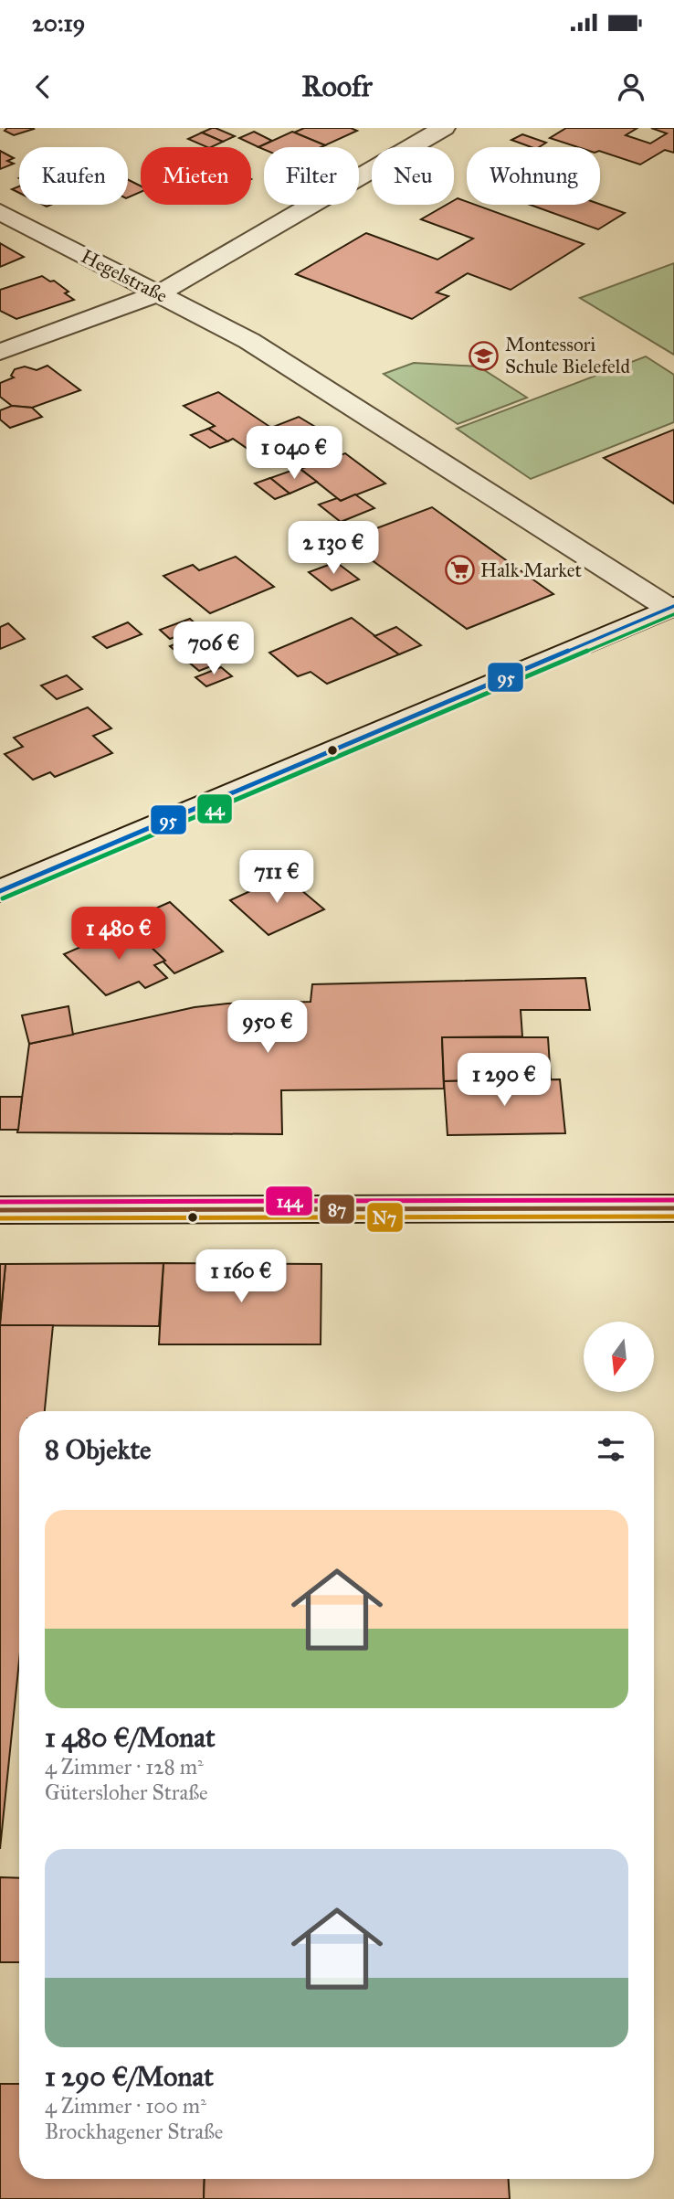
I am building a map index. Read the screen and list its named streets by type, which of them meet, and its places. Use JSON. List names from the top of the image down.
{
  "streets": {
    "street": ["Hegelstraße"]
  },
  "places": {
    "school or university": ["Montessori Schule Bielefeld"],
    "supermarket": ["Halk Market"]
  },
  "lines": [
    "transit line 95",
    "transit line 44",
    "transit line 144",
    "transit line 87",
    "transit line N7"
  ],
  "north": "bottom",
  "page": {
    "status": "20:19",
    "header": "Roofr",
    "chip": [
      "Kaufen",
      "Mieten",
      "Filter",
      "Neu",
      "Wohnung"
    ],
    "price": [
      "1 040 €",
      "2 130 €",
      "706 €",
      "711 €",
      "1 480 €",
      "950 €",
      "1 290 €",
      "1 160 €"
    ],
    "heading": "8 Objekte",
    "list": [
      {
        "name": "1 480 €/Monat",
        "note": "4 Zimmer · 128 m² · Gütersloher Straße"
      },
      {
        "name": "1 290 €/Monat",
        "note": "4 Zimmer · 100 m² · Brockhagener Straße"
      }
    ]
  }
}
